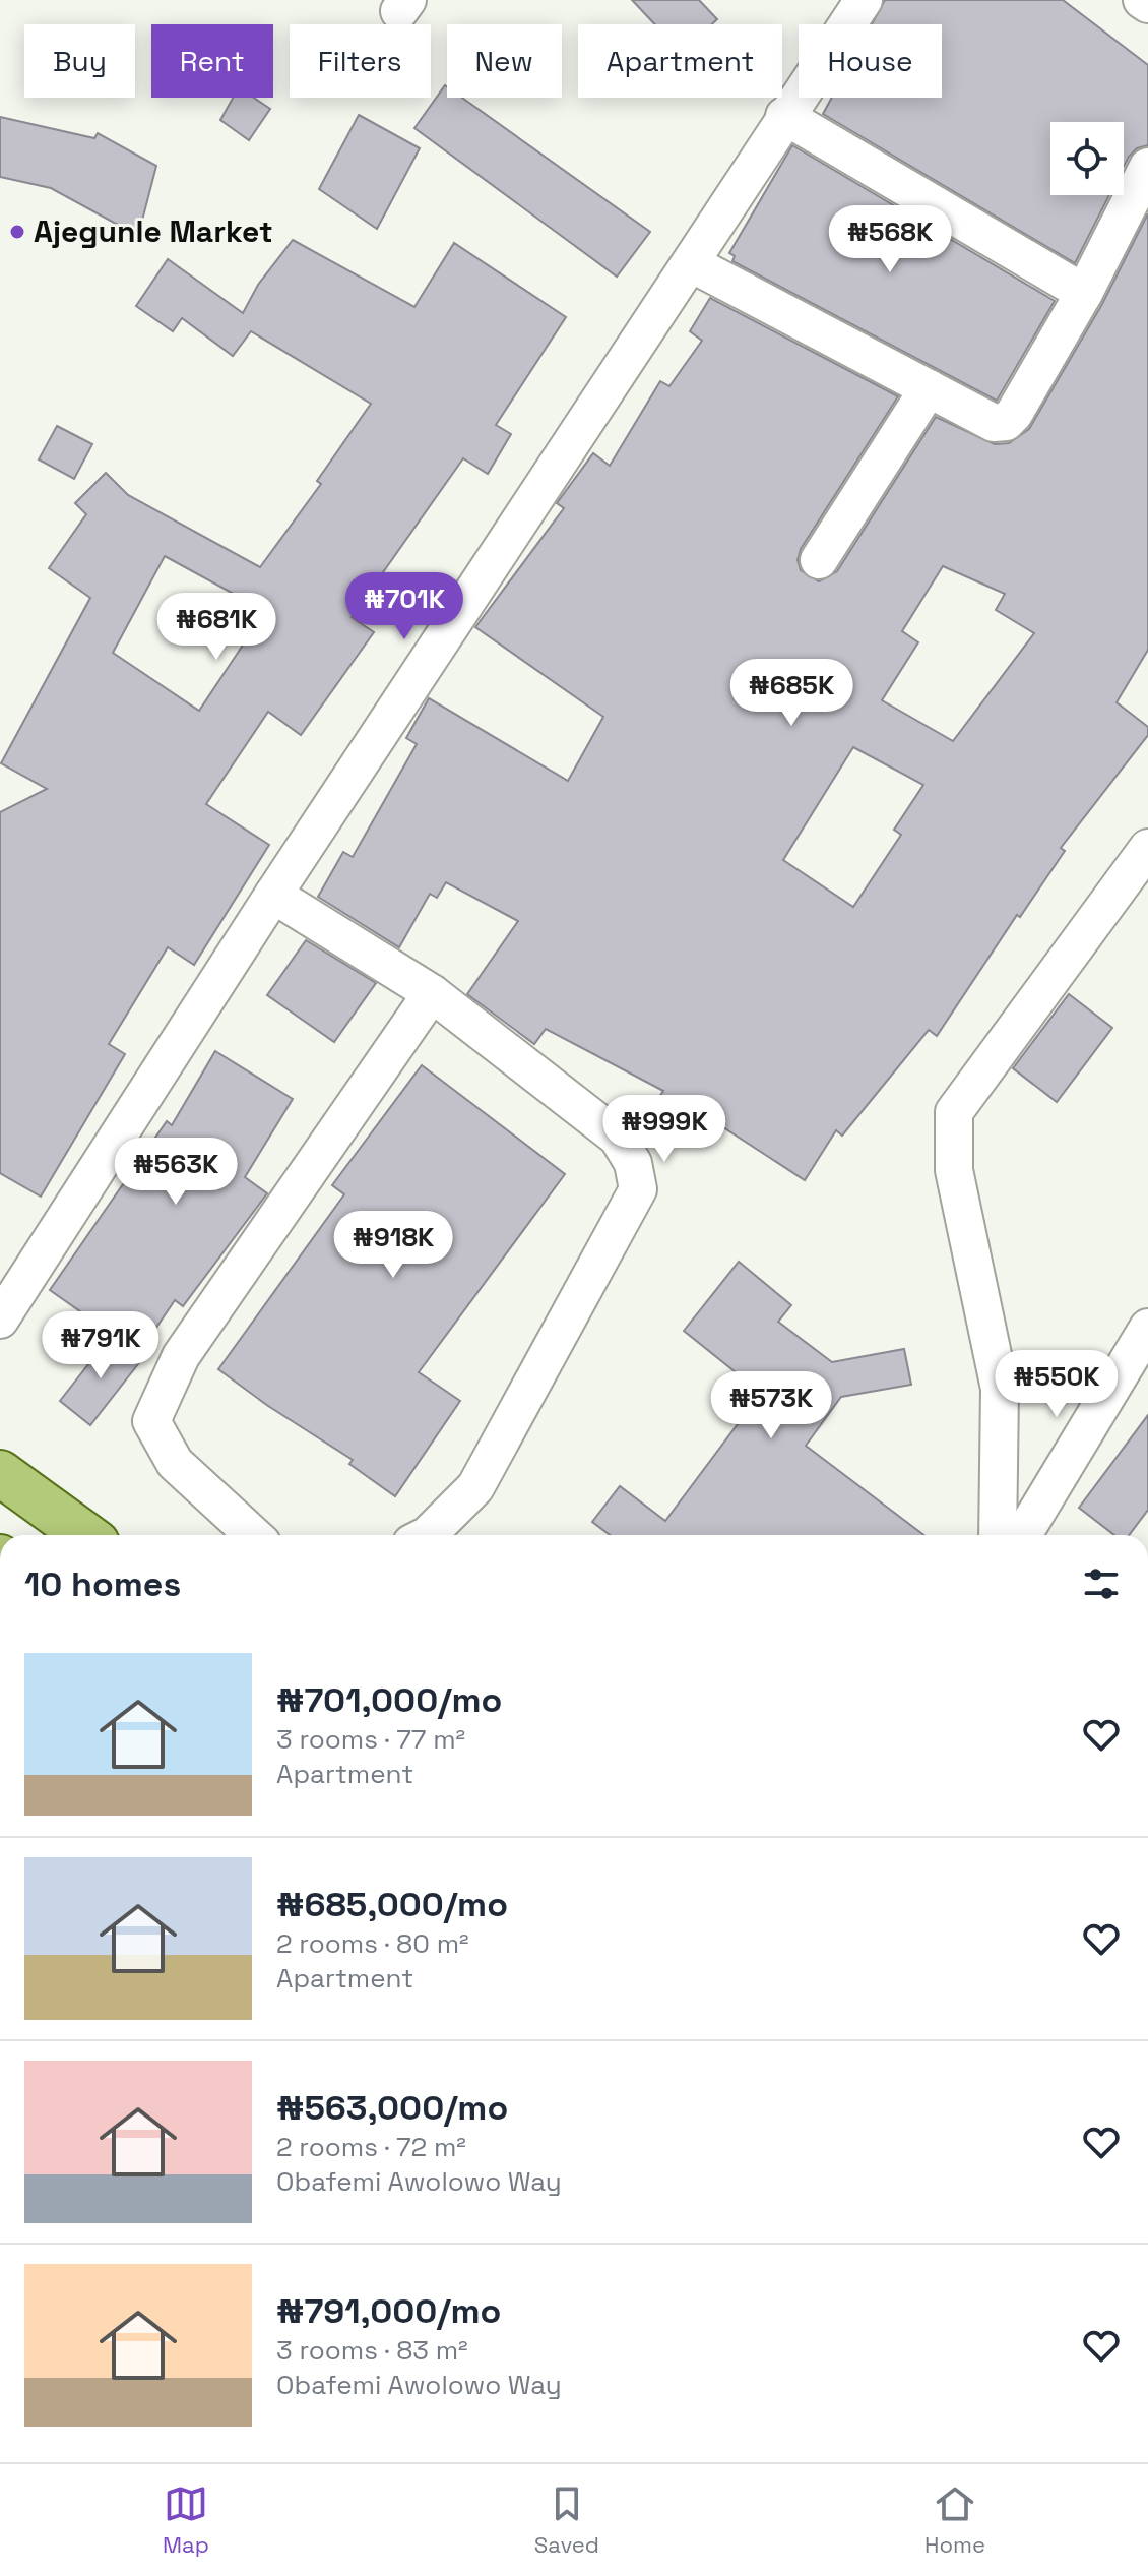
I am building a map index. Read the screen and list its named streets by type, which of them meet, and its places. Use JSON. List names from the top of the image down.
{
  "places": ["Ajegunle Market"],
  "page": {
    "chip": [
      "Buy",
      "Rent",
      "Filters",
      "New",
      "Apartment",
      "House"
    ],
    "price": [
      "₦568K",
      "₦701K",
      "₦681K",
      "₦685K",
      "₦999K",
      "₦563K",
      "₦918K",
      "₦791K",
      "₦550K",
      "₦573K"
    ],
    "heading": "10 homes",
    "list": [
      {
        "name": "₦701,000/mo",
        "note": "3 rooms · 77 m² · Apartment"
      },
      {
        "name": "₦685,000/mo",
        "note": "2 rooms · 80 m² · Apartment"
      },
      {
        "name": "₦563,000/mo",
        "note": "2 rooms · 72 m² · Obafemi Awolowo Way"
      },
      {
        "name": "₦791,000/mo",
        "note": "3 rooms · 83 m² · Obafemi Awolowo Way"
      }
    ],
    "tabs": ["Map", "Saved", "Home"]
  }
}
